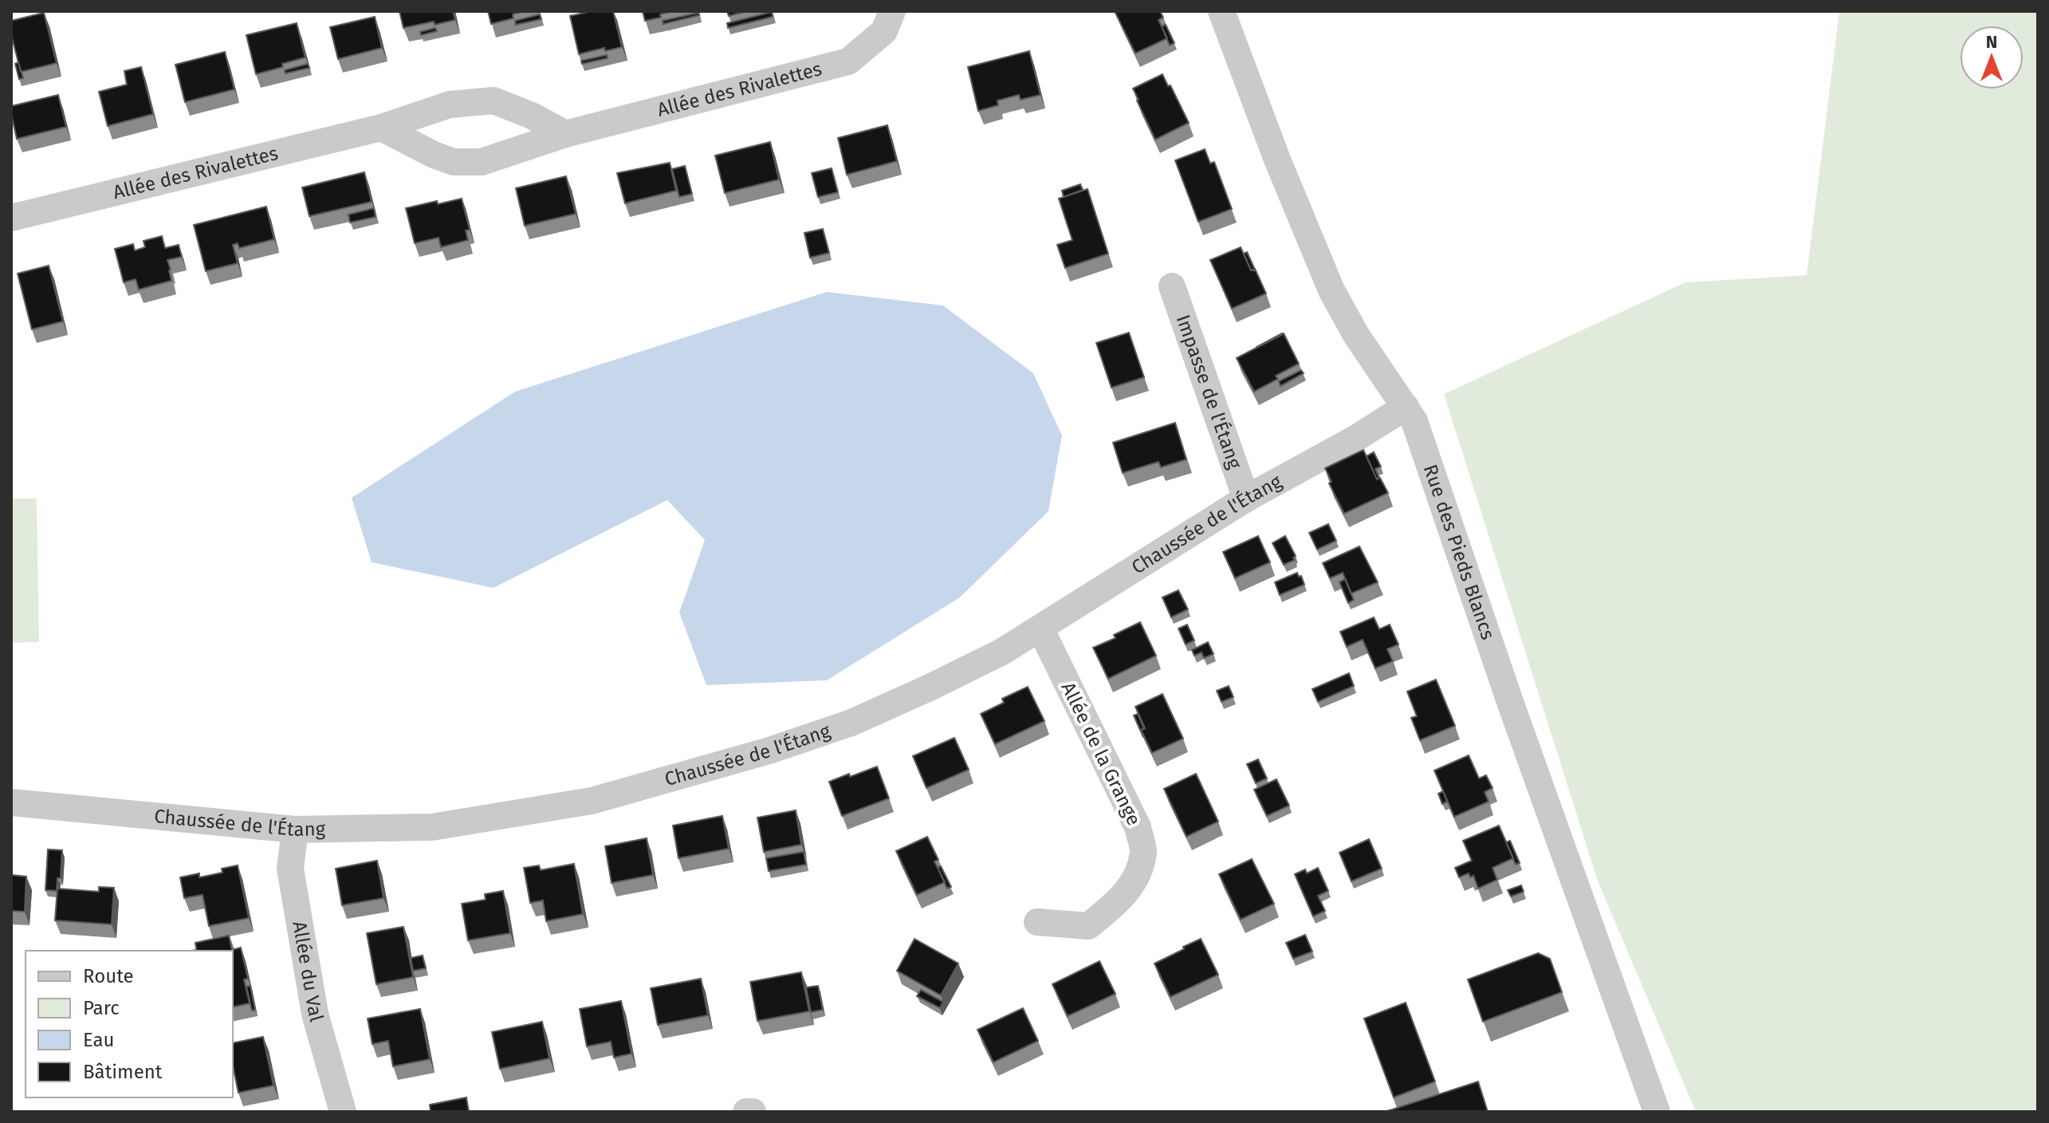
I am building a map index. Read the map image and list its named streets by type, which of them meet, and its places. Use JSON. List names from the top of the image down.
{
  "streets": {
    "street": [
      "Allée des Rivalettes",
      "Impasse de l'Étang",
      "Chaussée de l'Étang",
      "Rue des Pieds Blancs",
      "Allée de la Grange",
      "Allée du Val"
    ]
  },
  "crossings": [
    ["Impasse de l'Étang", "Chaussée de l'Étang"],
    ["Chaussée de l'Étang", "Rue des Pieds Blancs"],
    ["Chaussée de l'Étang", "Allée de la Grange"],
    ["Chaussée de l'Étang", "Allée du Val"]
  ],
  "legend": [
    "Route",
    "Parc",
    "Eau",
    "Bâtiment"
  ],
  "north": "top"
}
